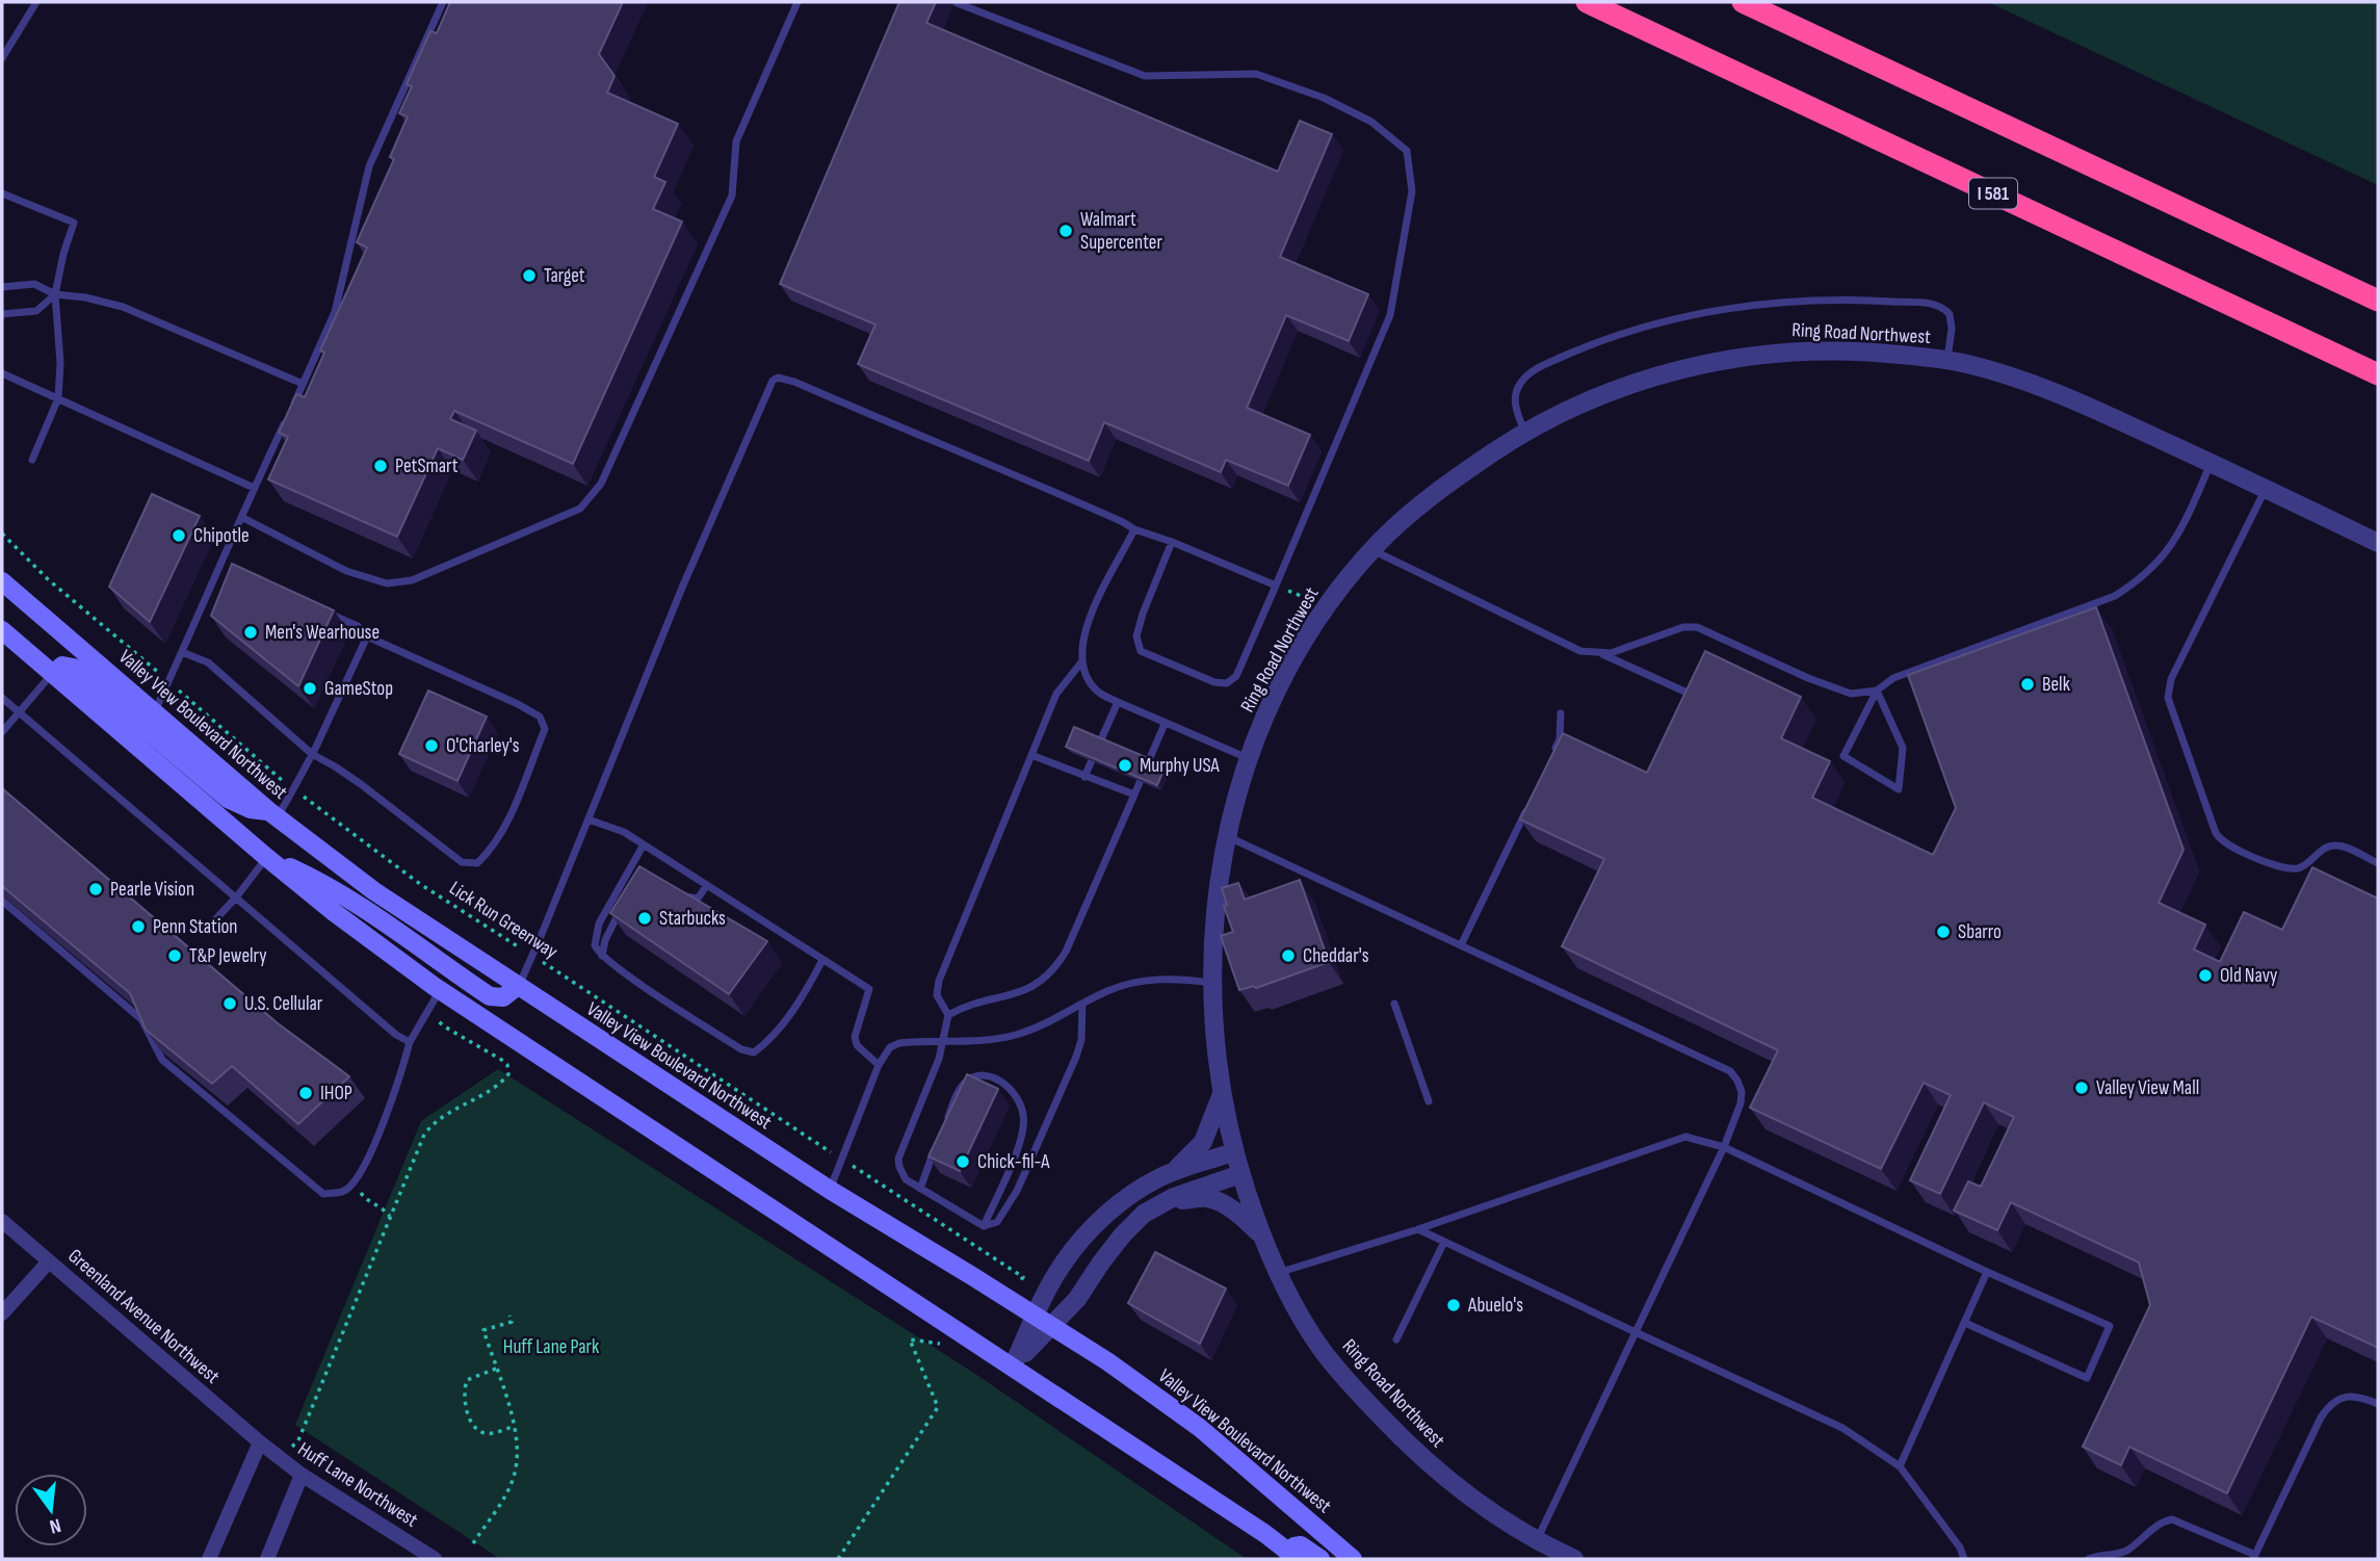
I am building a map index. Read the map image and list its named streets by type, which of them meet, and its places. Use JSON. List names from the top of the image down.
{
  "streets": {
    "highway": ["I 581"],
    "main road": ["Valley View Boulevard Northwest"],
    "street": ["Ring Road Northwest", "Greenland Avenue Northwest", "Huff Lane Northwest"],
    "path": ["Lick Run Greenway"]
  },
  "crossings": [
    ["Greenland Avenue Northwest", "Huff Lane Northwest"]
  ],
  "parks": ["Huff Lane Park"],
  "places": [
    "Walmart Supercenter",
    "Target",
    "PetSmart",
    "Chipotle",
    "Men's Wearhouse",
    "Belk",
    "GameStop",
    "O'Charley's",
    "Murphy USA",
    "Pearle Vision",
    "Starbucks",
    "Penn Station",
    "Sbarro",
    "T&P Jewelry",
    "Cheddar's",
    "Old Navy",
    "U.S. Cellular",
    "Valley View Mall",
    "IHOP",
    "Chick-fil-A",
    "Abuelo's"
  ],
  "north": "bottom"
}
